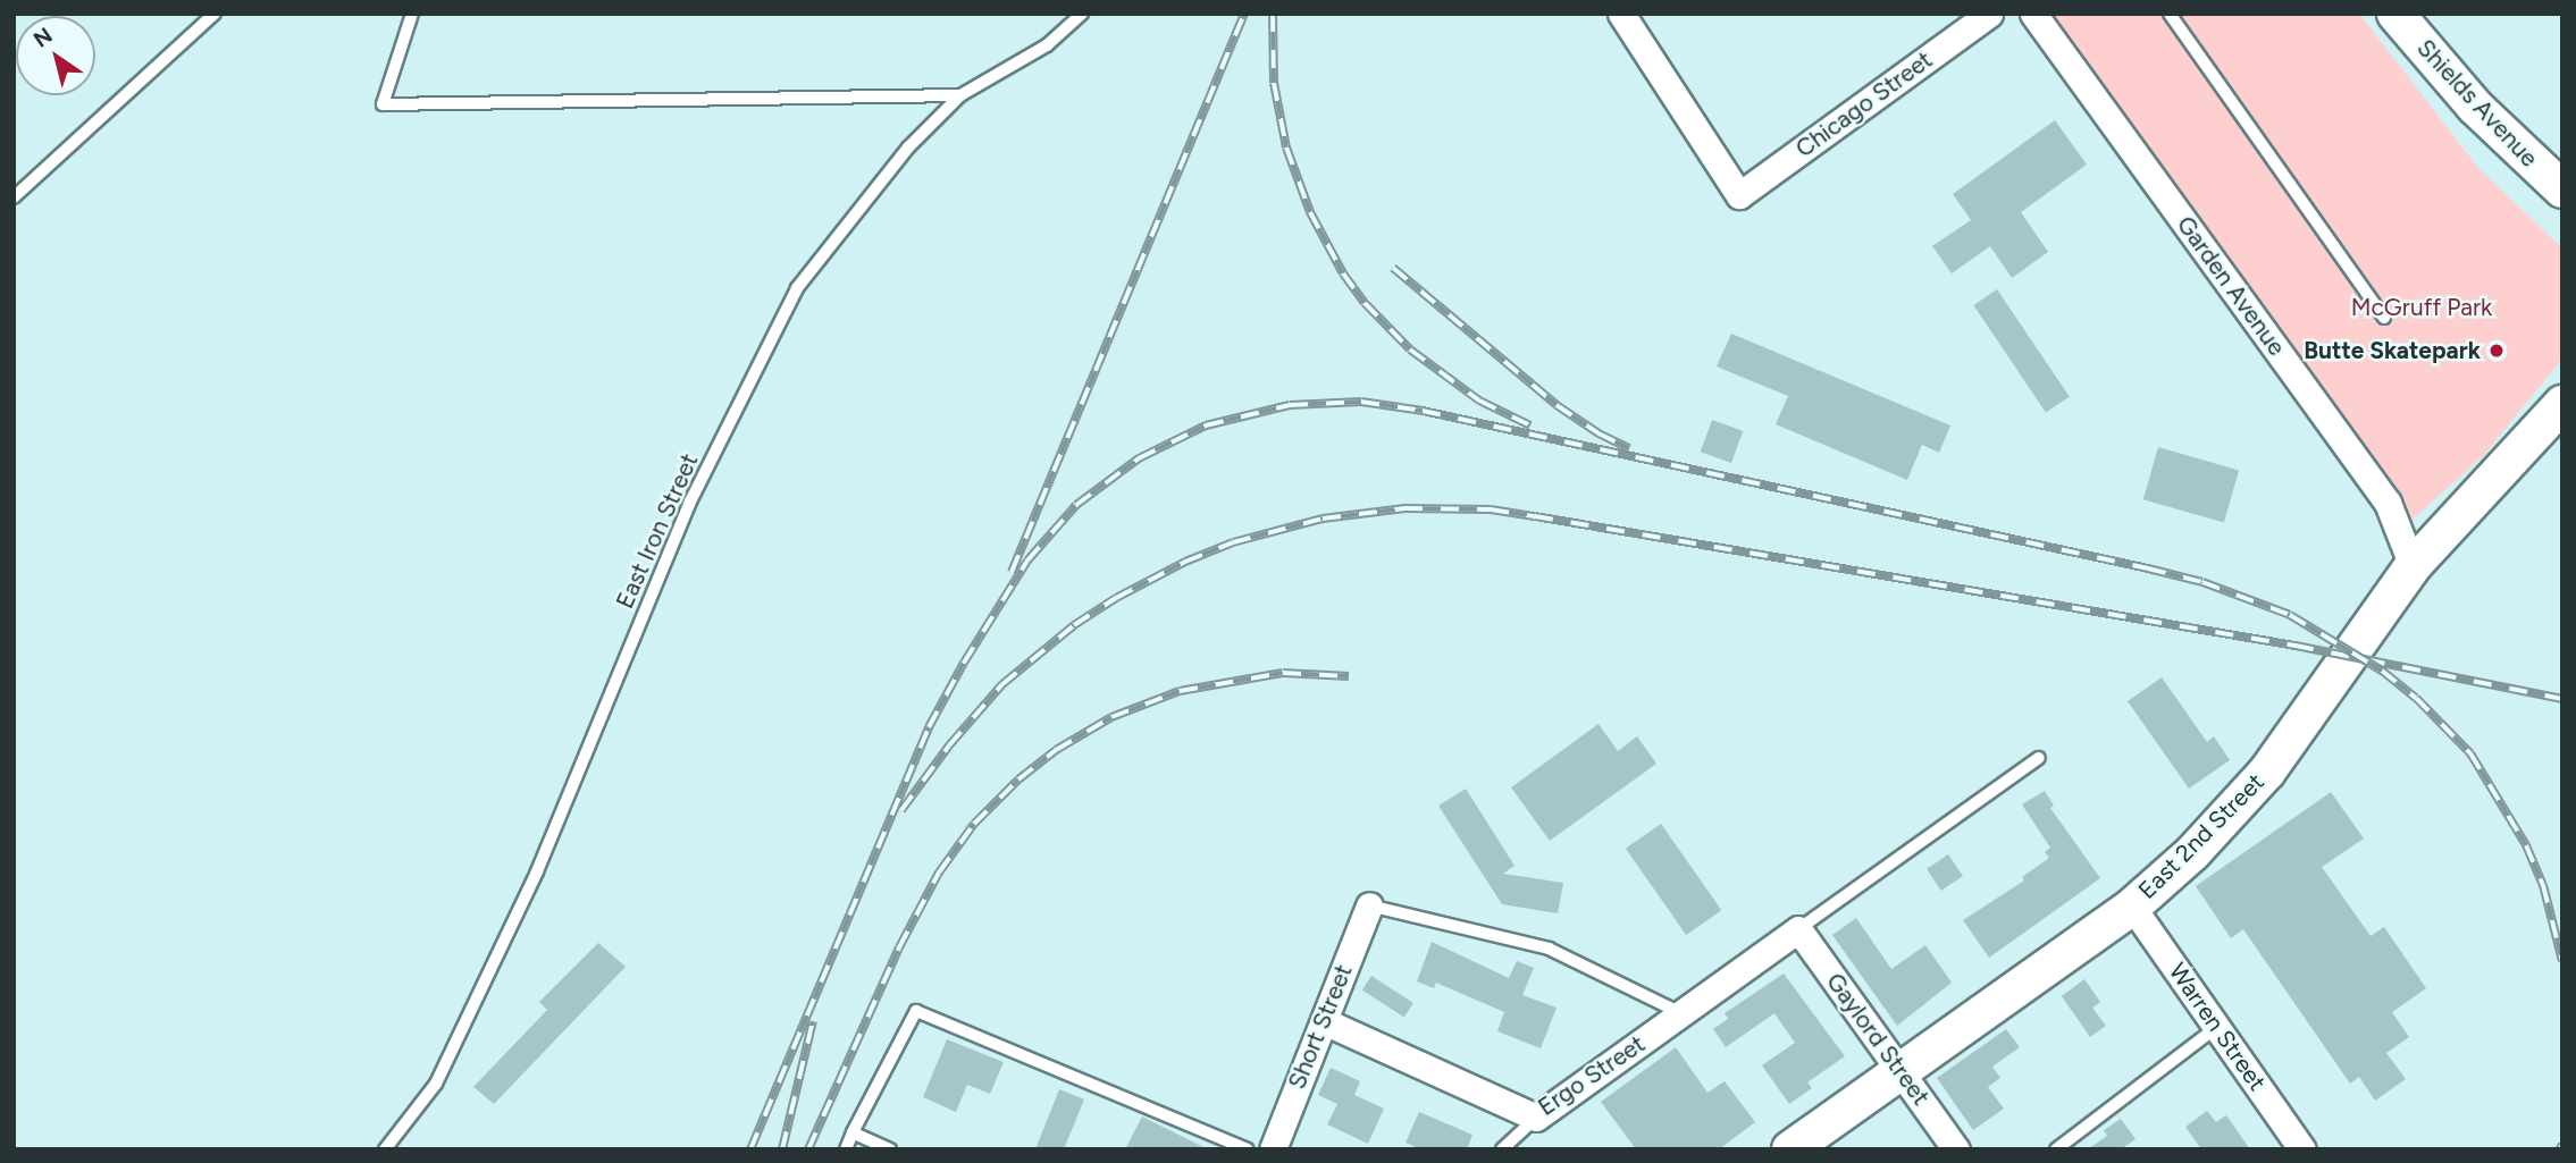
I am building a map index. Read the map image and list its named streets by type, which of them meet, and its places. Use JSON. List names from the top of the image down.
{
  "streets": {
    "street": [
      "Shields Avenue",
      "Chicago Street",
      "Garden Avenue",
      "East 2nd Street",
      "Short Street",
      "Warren Street",
      "Gaylord Street",
      "Ergo Street"
    ],
    "lane": ["East Iron Street"]
  },
  "crossings": [
    ["Garden Avenue", "East 2nd Street"],
    ["East 2nd Street", "Warren Street"],
    ["East 2nd Street", "Gaylord Street"],
    ["Short Street", "Ergo Street"],
    ["Gaylord Street", "Ergo Street"]
  ],
  "parks": ["McGruff Park"],
  "places": ["Butte Skatepark"],
  "north": "top left"
}
